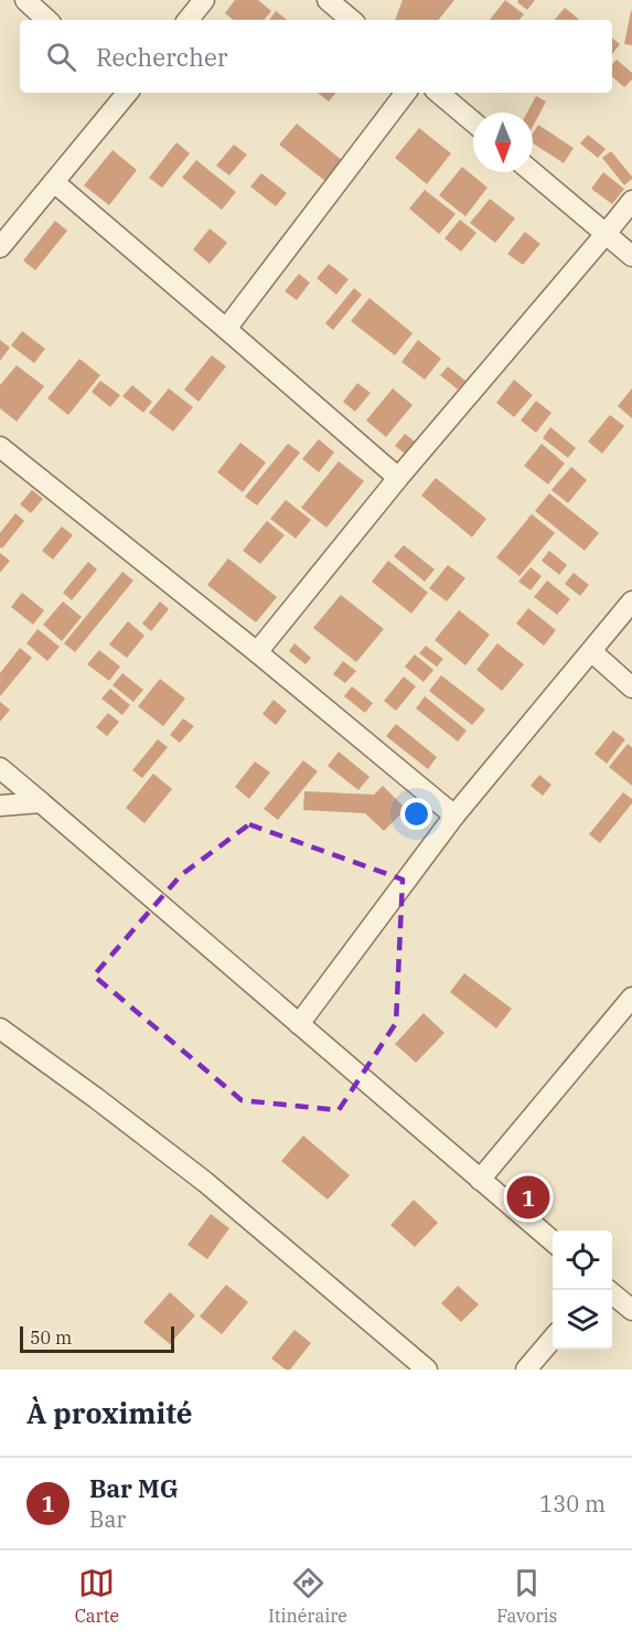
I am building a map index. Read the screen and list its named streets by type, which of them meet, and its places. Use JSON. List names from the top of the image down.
{
  "scale_bar": "50 m",
  "north": "bottom",
  "page": {
    "search": "Rechercher",
    "pins": "1",
    "scale": "50 m",
    "heading": "À proximité",
    "list": [
      {
        "mark": "1",
        "name": "Bar MG",
        "note": "Bar",
        "value": "130 m"
      }
    ],
    "nav": ["Carte", "Itinéraire", "Favoris"]
  }
}
